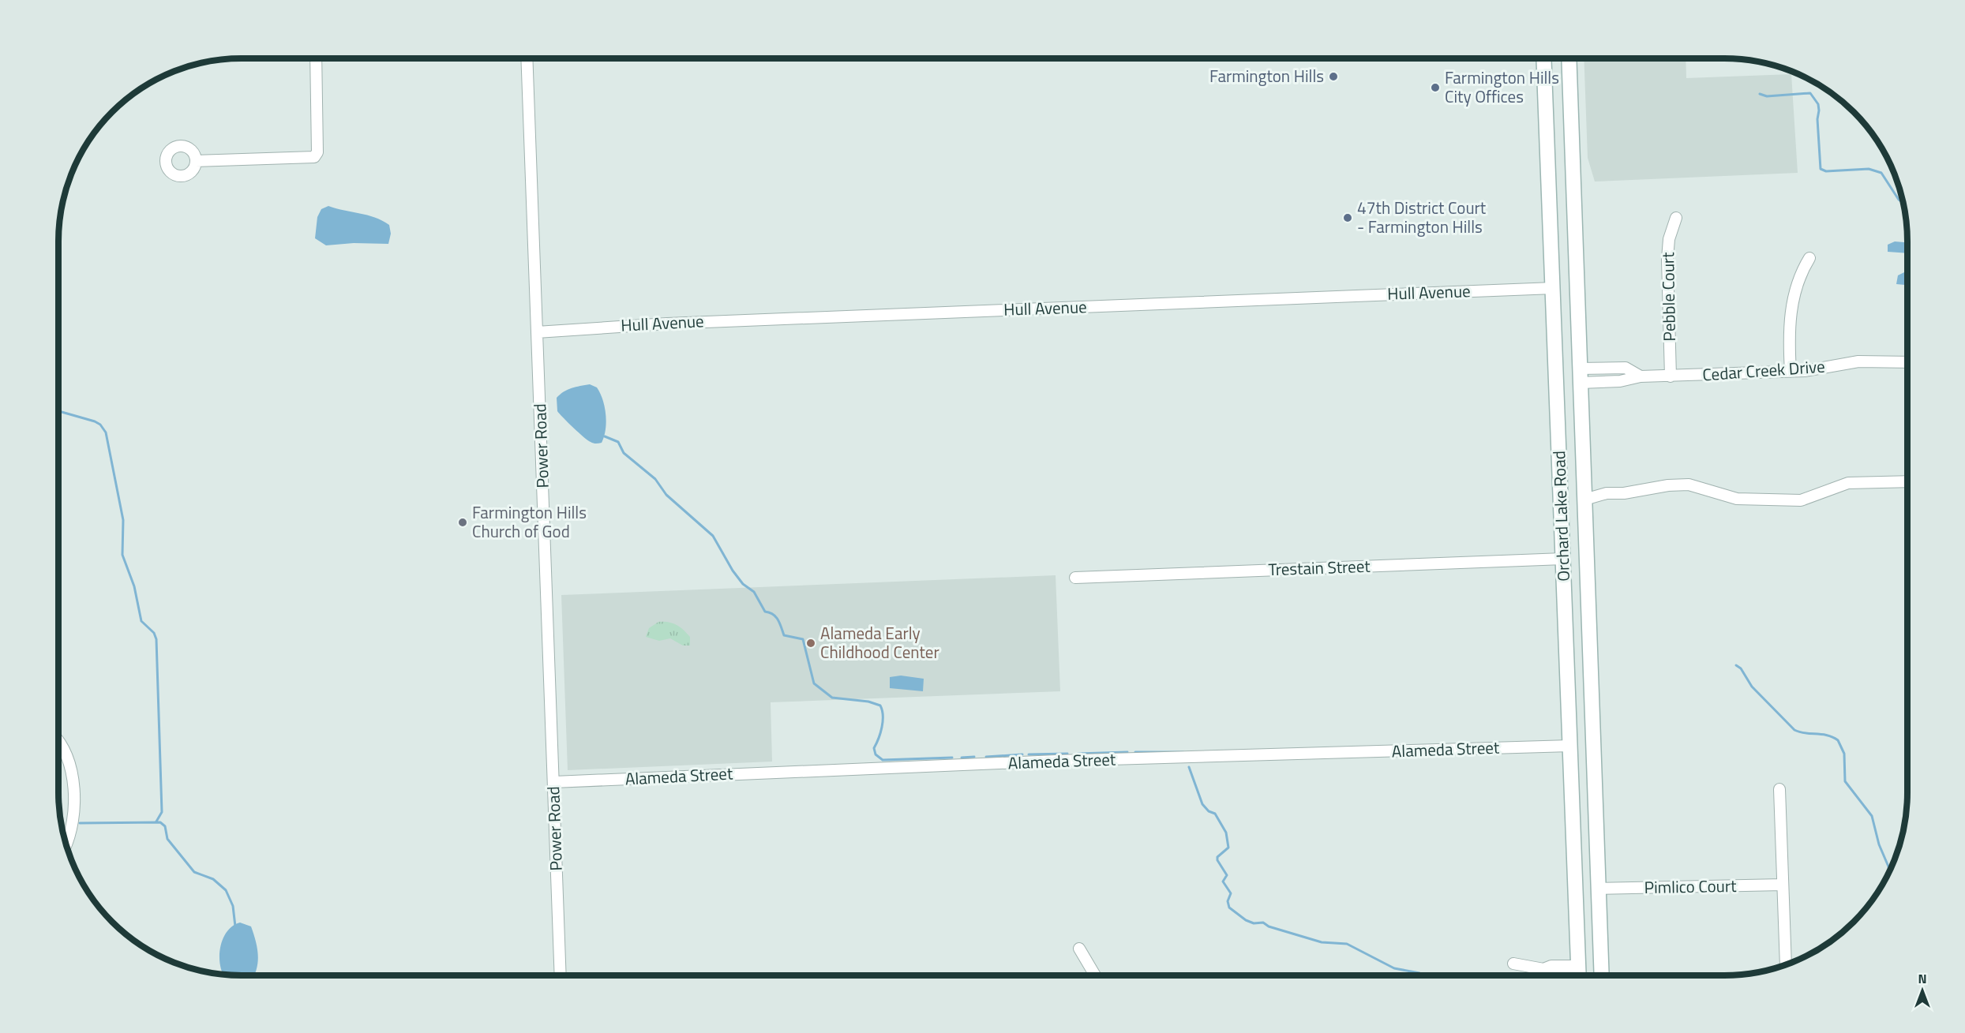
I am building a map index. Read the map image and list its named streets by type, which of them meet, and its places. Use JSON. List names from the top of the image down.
{
  "streets": {
    "main road": ["Orchard Lake Road"],
    "street": [
      "Hull Avenue",
      "Pebble Court",
      "Cedar Creek Drive",
      "Power Road",
      "Trestain Street",
      "Alameda Street",
      "Pimlico Court"
    ]
  },
  "crossings": [
    ["Hull Avenue", "Power Road"],
    ["Hull Avenue", "Orchard Lake Road"],
    ["Pebble Court", "Cedar Creek Drive"],
    ["Cedar Creek Drive", "Orchard Lake Road"],
    ["Power Road", "Alameda Street"],
    ["Orchard Lake Road", "Trestain Street"],
    ["Orchard Lake Road", "Alameda Street"],
    ["Orchard Lake Road", "Pimlico Court"]
  ],
  "places": [
    "Farmington Hills",
    "Farmington Hills City Offices",
    "47th District Court - Farmington Hills",
    "Farmington Hills Church of God",
    "Alameda Early Childhood Center"
  ],
  "north": "top"
}
